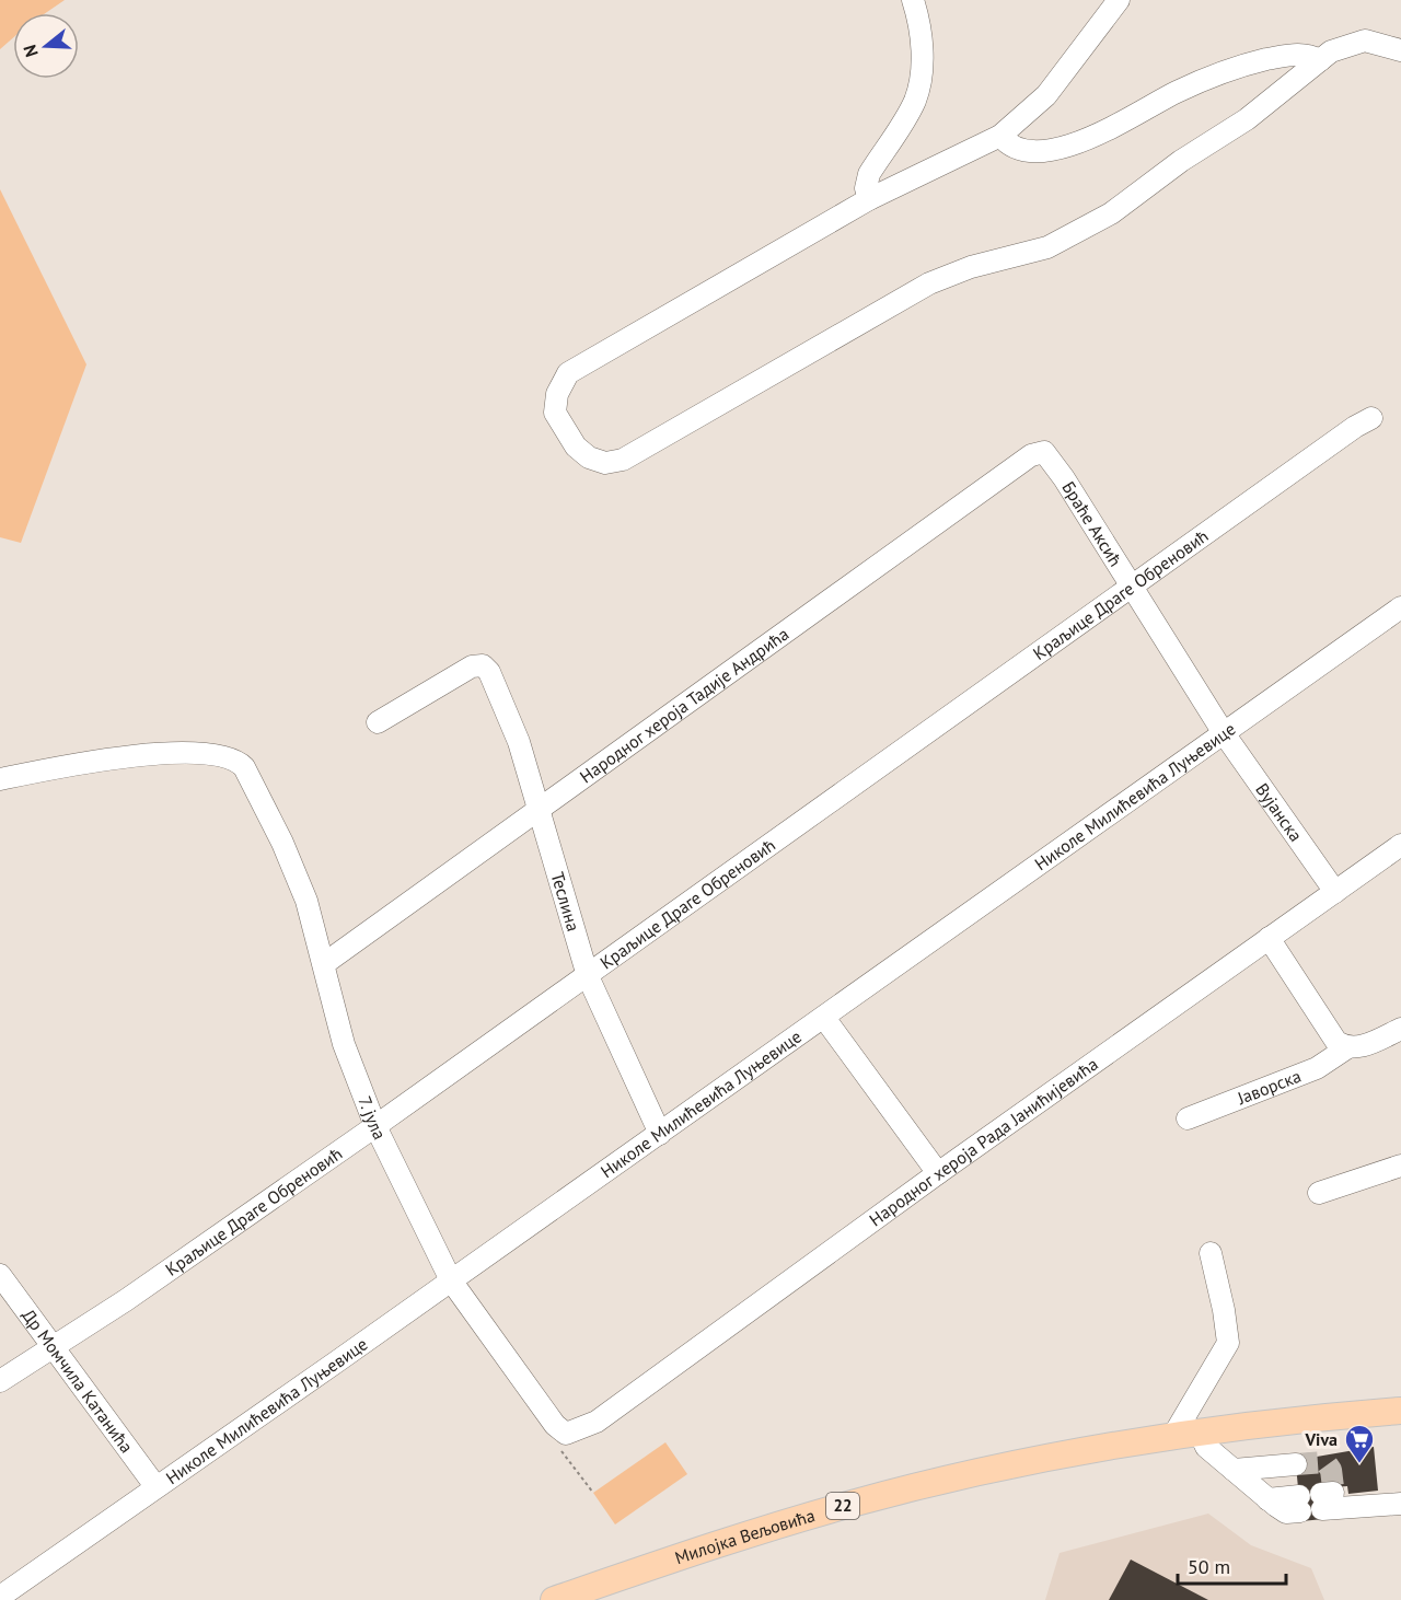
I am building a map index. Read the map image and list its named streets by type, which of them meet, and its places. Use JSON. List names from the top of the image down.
{
  "streets": {
    "main road": ["22", "Милојка Вељовића"],
    "street": [
      "Браће Аксић",
      "Краљице Драге Обреновић",
      "Народног хероја Тадије Андрића",
      "Николе Милићевића Луњевице",
      "Вујанска",
      "Теслина",
      "Јаворска",
      "7. јула",
      "Народног хероја Рада Јанићијевића",
      "Др Момчила Катанића"
    ]
  },
  "crossings": [
    ["Браће Аксић", "Краљице Драге Обреновић"],
    ["Браће Аксић", "Народног хероја Тадије Андрића"],
    ["Браће Аксић", "Николе Милићевића Луњевице"],
    ["Браће Аксић", "Вујанска"],
    ["Краљице Драге Обреновић", "Теслина"],
    ["Краљице Драге Обреновић", "7. јула"],
    ["Краљице Драге Обреновић", "Др Момчила Катанића"],
    ["Народног хероја Тадије Андрића", "Теслина"],
    ["Народног хероја Тадије Андрића", "7. јула"],
    ["Николе Милићевића Луњевице", "Вујанска"],
    ["Николе Милићевића Луњевице", "Теслина"],
    ["Николе Милићевића Луњевице", "7. јула"],
    ["Николе Милићевића Луњевице", "Др Момчила Катанића"],
    ["Вујанска", "Народног хероја Рада Јанићијевића"],
    ["7. јула", "Народног хероја Рада Јанићијевића"],
    ["22", "Милојка Вељовића"]
  ],
  "places": {
    "supermarket": ["Viva"]
  },
  "scale_bar": "50 m",
  "north": "left"
}
